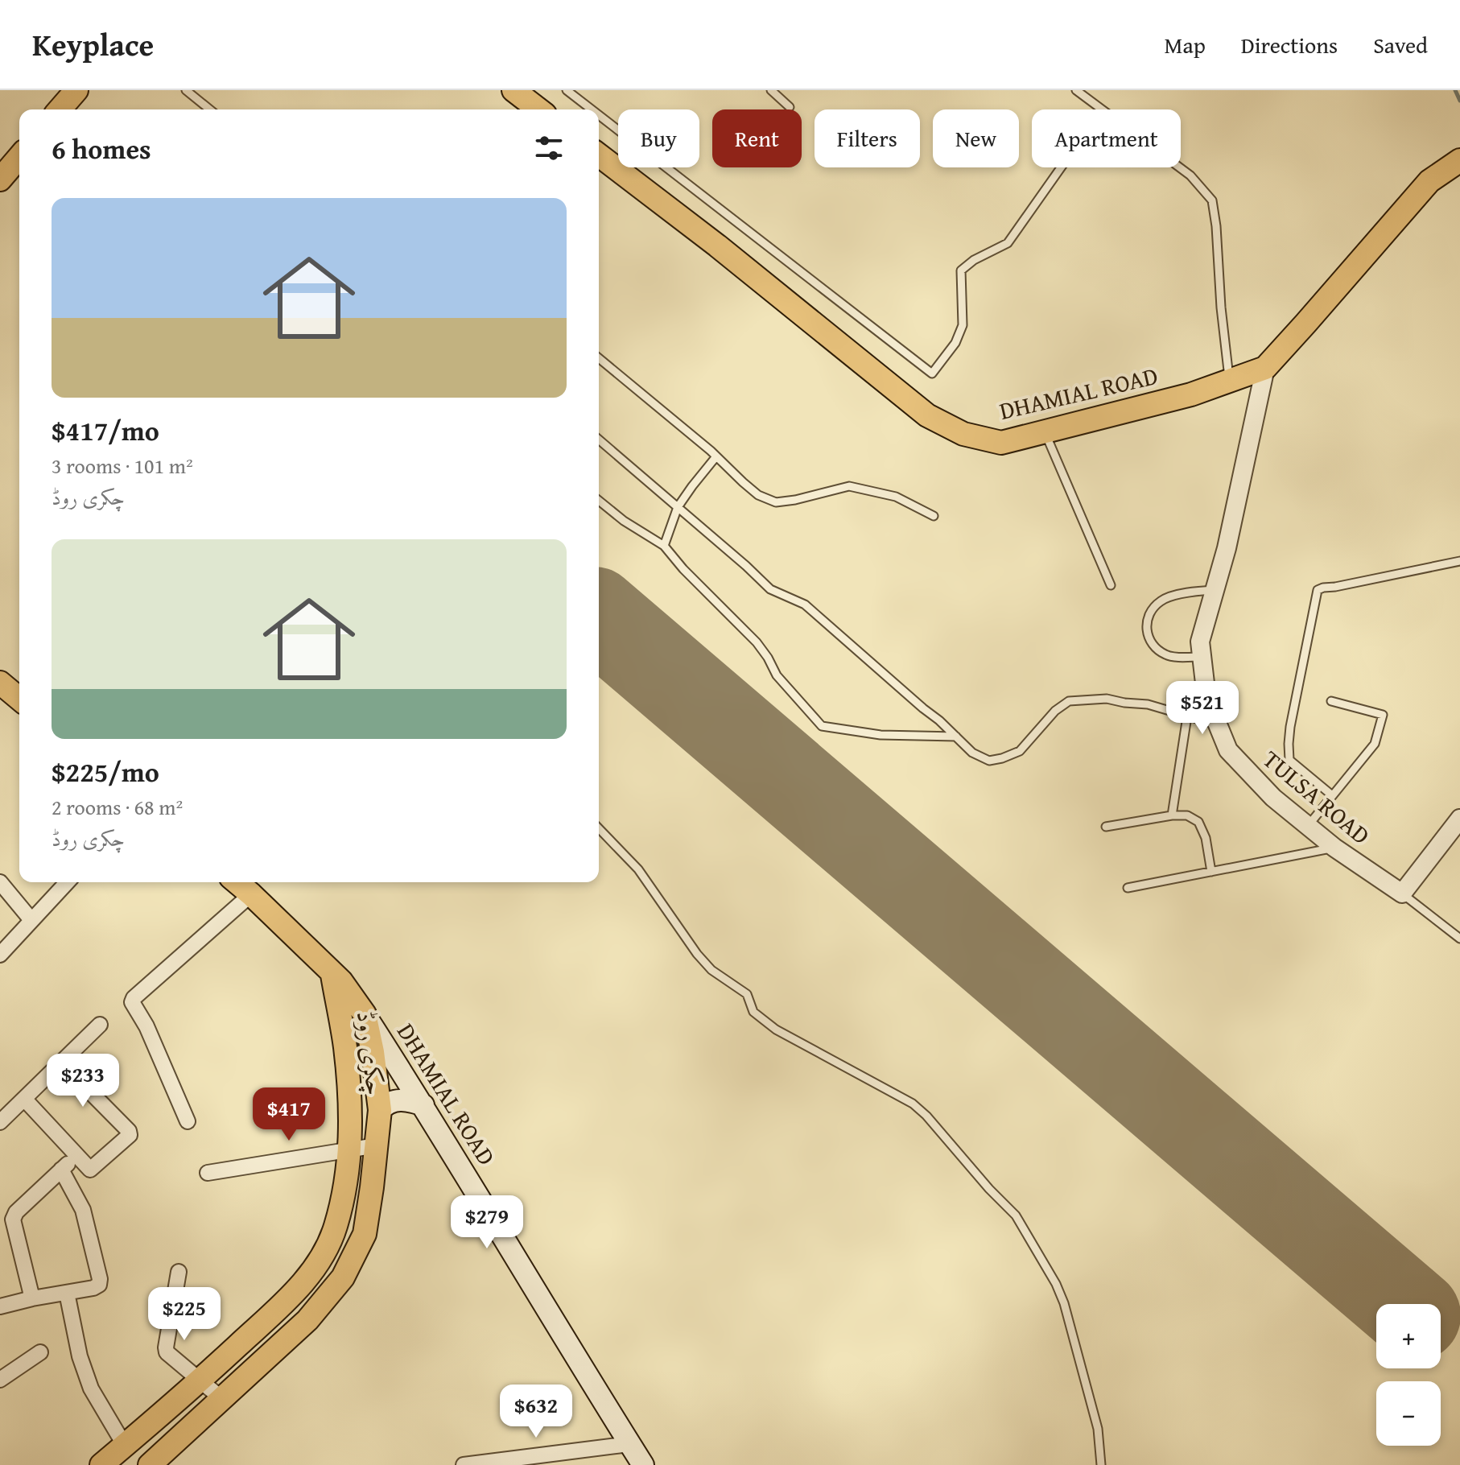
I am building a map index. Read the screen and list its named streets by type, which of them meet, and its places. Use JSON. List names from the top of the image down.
{
  "streets": {
    "main road": ["DHAMIAL ROAD", "چکری روڈ"],
    "street": ["TULSA ROAD"]
  },
  "crossings": [
    ["DHAMIAL ROAD", "TULSA ROAD"],
    ["DHAMIAL ROAD", "چکری روڈ"]
  ],
  "page": {
    "header": "Keyplace",
    "nav": ["Map", "Directions", "Saved"],
    "chip": [
      "Buy",
      "Rent",
      "Filters",
      "New",
      "Apartment"
    ],
    "heading": "6 homes",
    "list": [
      {
        "name": "$417/mo",
        "note": "3 rooms · 101 m² · چکری روڈ"
      },
      {
        "name": "$225/mo",
        "note": "2 rooms · 68 m² · چکری روڈ"
      }
    ],
    "price": [
      "$521",
      "$233",
      "$417",
      "$279",
      "$225",
      "$632"
    ],
    "map_buttons": ["+", "−"]
  }
}
